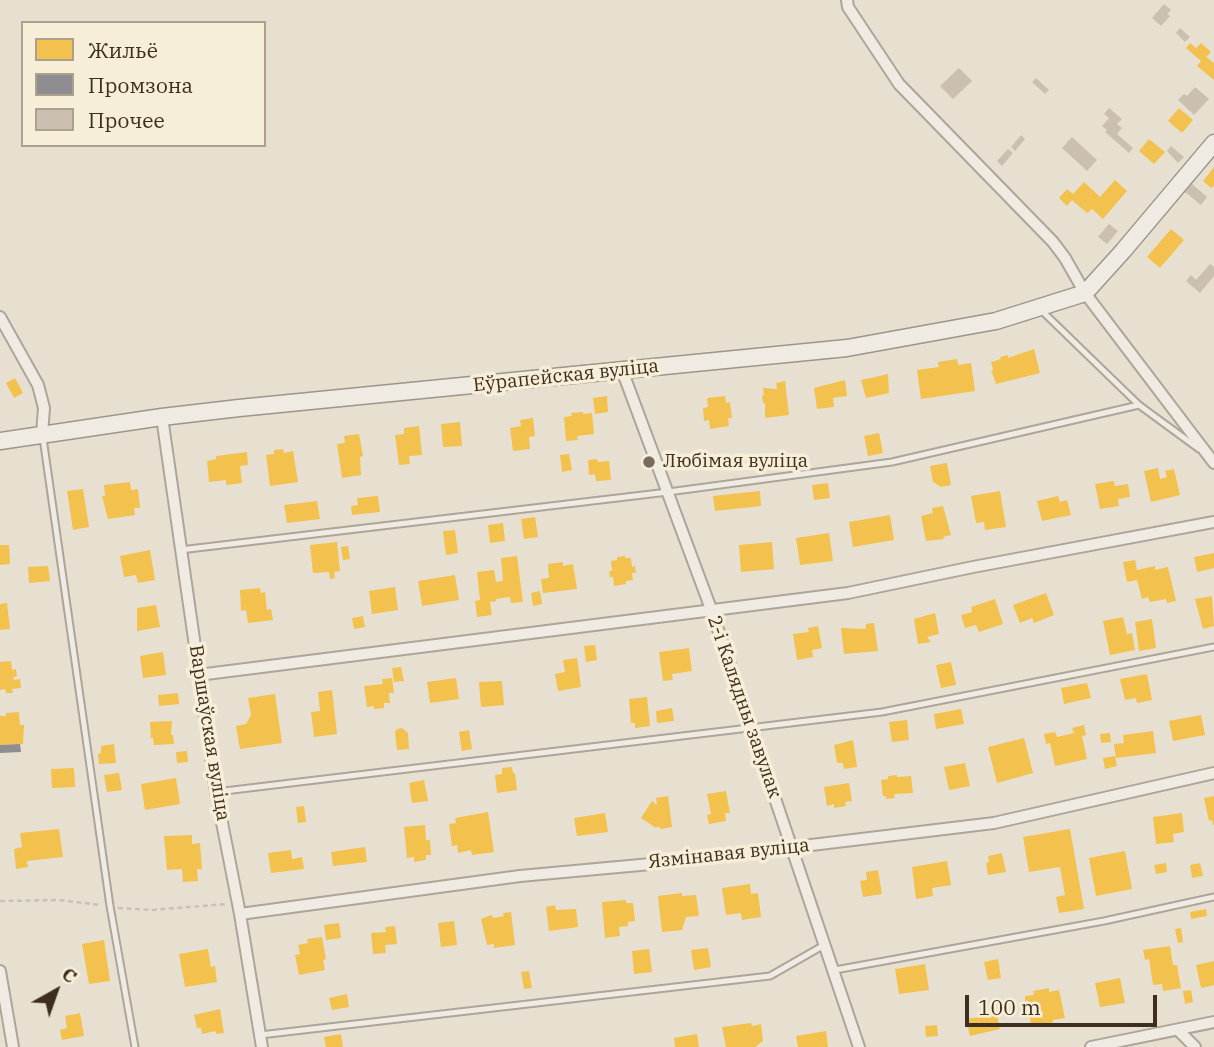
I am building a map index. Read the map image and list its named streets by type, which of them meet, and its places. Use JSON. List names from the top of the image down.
{
  "streets": {
    "street": [
      "Еўрапейская вуліца",
      "2-і Калядны завулак",
      "Варшаўская вуліца",
      "Язмінавая вуліца"
    ]
  },
  "crossings": [
    ["Еўрапейская вуліца", "2-і Калядны завулак"],
    ["Еўрапейская вуліца", "Варшаўская вуліца"],
    ["2-і Калядны завулак", "Язмінавая вуліца"],
    ["Варшаўская вуліца", "Язмінавая вуліца"]
  ],
  "places": ["Любімая вуліца"],
  "legend": ["Жильё", "Промзона", "Прочее"],
  "scale_bar": "100 m",
  "north": "top right"
}
